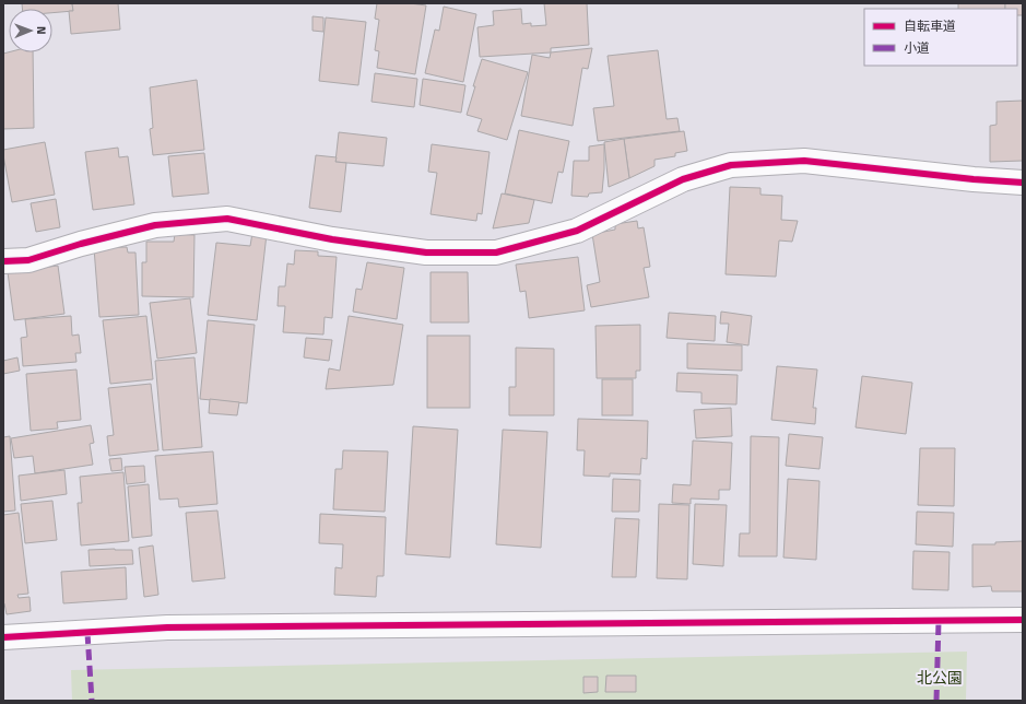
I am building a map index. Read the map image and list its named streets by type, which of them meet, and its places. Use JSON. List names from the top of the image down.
{
  "parks": ["北公園"],
  "legend": ["自転車道", "小道"],
  "north": "right"
}
